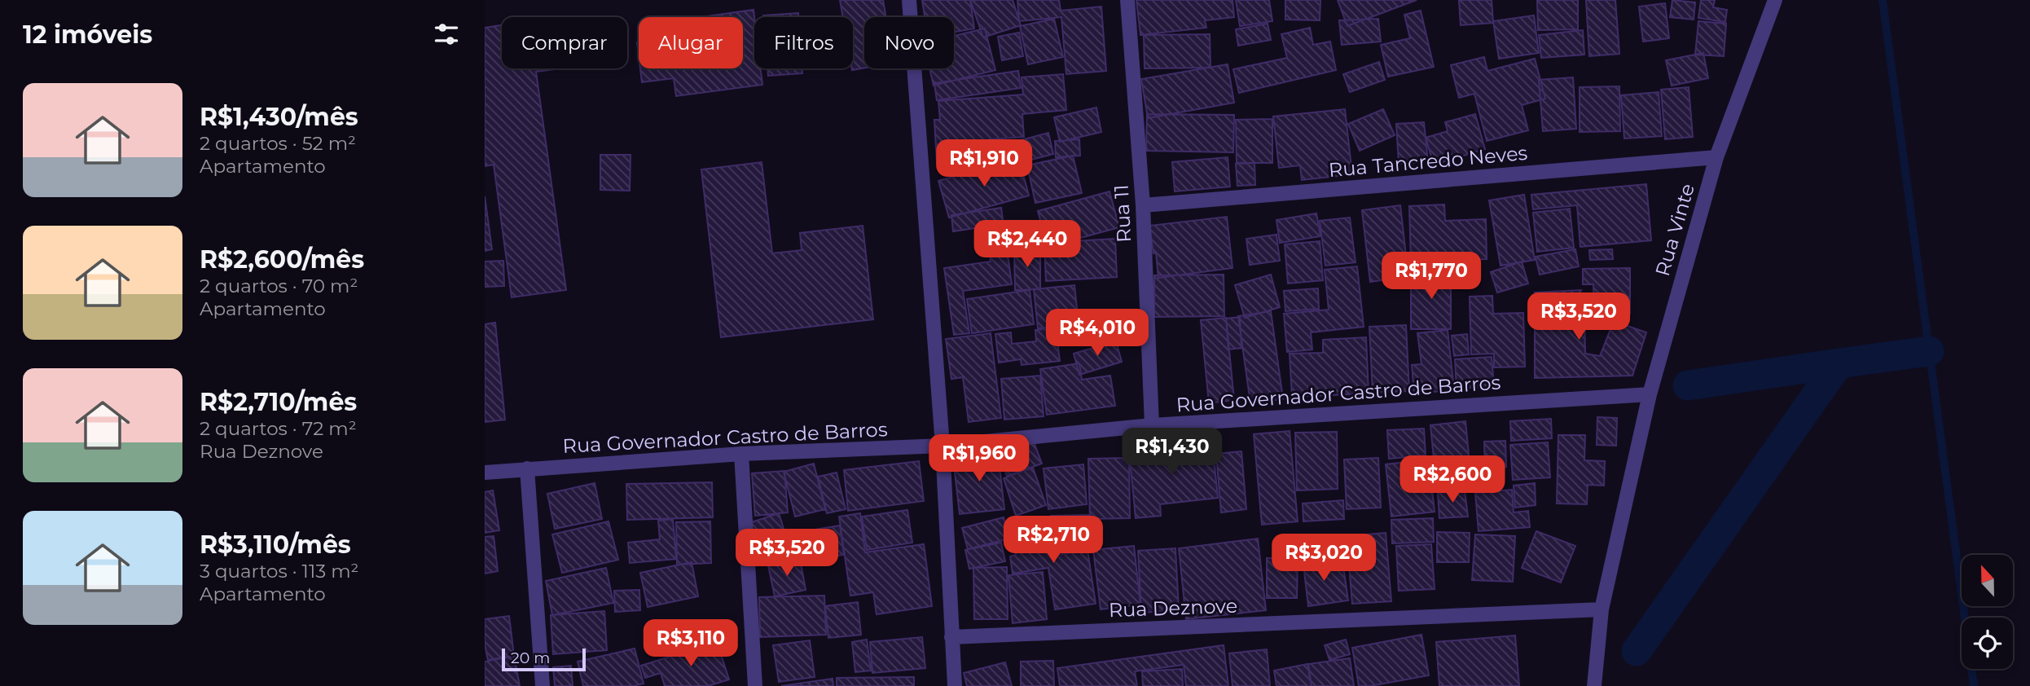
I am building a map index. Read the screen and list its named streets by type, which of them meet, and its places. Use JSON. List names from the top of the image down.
{
  "streets": {
    "street": [
      "Rua Tancredo Neves",
      "Rua 11",
      "Rua Vinte",
      "Rua Governador Castro de Barros",
      "Rua Deznove"
    ]
  },
  "crossings": [
    ["Rua Tancredo Neves", "Rua 11"],
    ["Rua Tancredo Neves", "Rua Vinte"],
    ["Rua 11", "Rua Governador Castro de Barros"],
    ["Rua Vinte", "Rua Governador Castro de Barros"],
    ["Rua Vinte", "Rua Deznove"]
  ],
  "scale_bar": "20 m",
  "north": "top",
  "page": {
    "heading": "12 imóveis",
    "chip": [
      "Comprar",
      "Alugar",
      "Filtros",
      "Novo"
    ],
    "list": [
      {
        "name": "R$1,430/mês",
        "note": "2 quartos · 52 m² · Apartamento"
      },
      {
        "name": "R$2,600/mês",
        "note": "2 quartos · 70 m² · Apartamento"
      },
      {
        "name": "R$2,710/mês",
        "note": "2 quartos · 72 m² · Rua Deznove"
      },
      {
        "name": "R$3,110/mês",
        "note": "3 quartos · 113 m² · Apartamento"
      }
    ],
    "price": [
      "R$1,910",
      "R$2,440",
      "R$1,770",
      "R$3,520",
      "R$4,010",
      "R$1,430",
      "R$1,960",
      "R$2,600",
      "R$2,710",
      "R$3,520",
      "R$3,020",
      "R$3,110"
    ],
    "scale": "20 m"
  }
}
